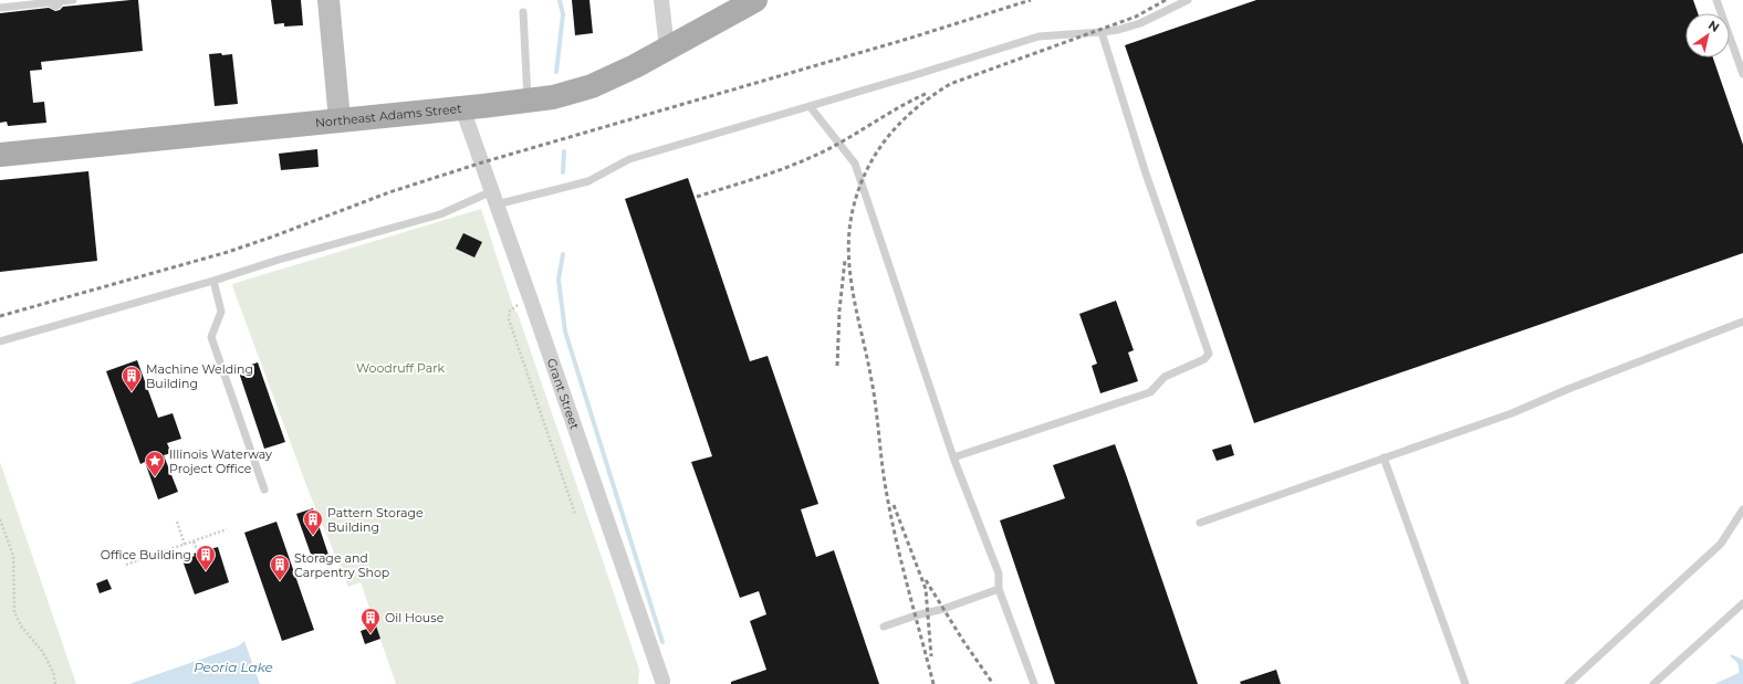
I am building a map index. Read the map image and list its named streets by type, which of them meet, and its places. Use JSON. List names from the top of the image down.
{
  "streets": {
    "main road": ["Northeast Adams Street"],
    "street": ["Grant Street"]
  },
  "crossings": [
    ["Northeast Adams Street", "Grant Street"]
  ],
  "water": ["Peoria Lake"],
  "parks": ["Woodruff Park"],
  "places": {
    "building": [
      "Machine Welding Building",
      "Pattern Storage Building",
      "Office Building",
      "Storage and Carpentry Shop",
      "Oil House"
    ],
    "place": ["Illinois Waterway Project Office"]
  },
  "north": "top right"
}
